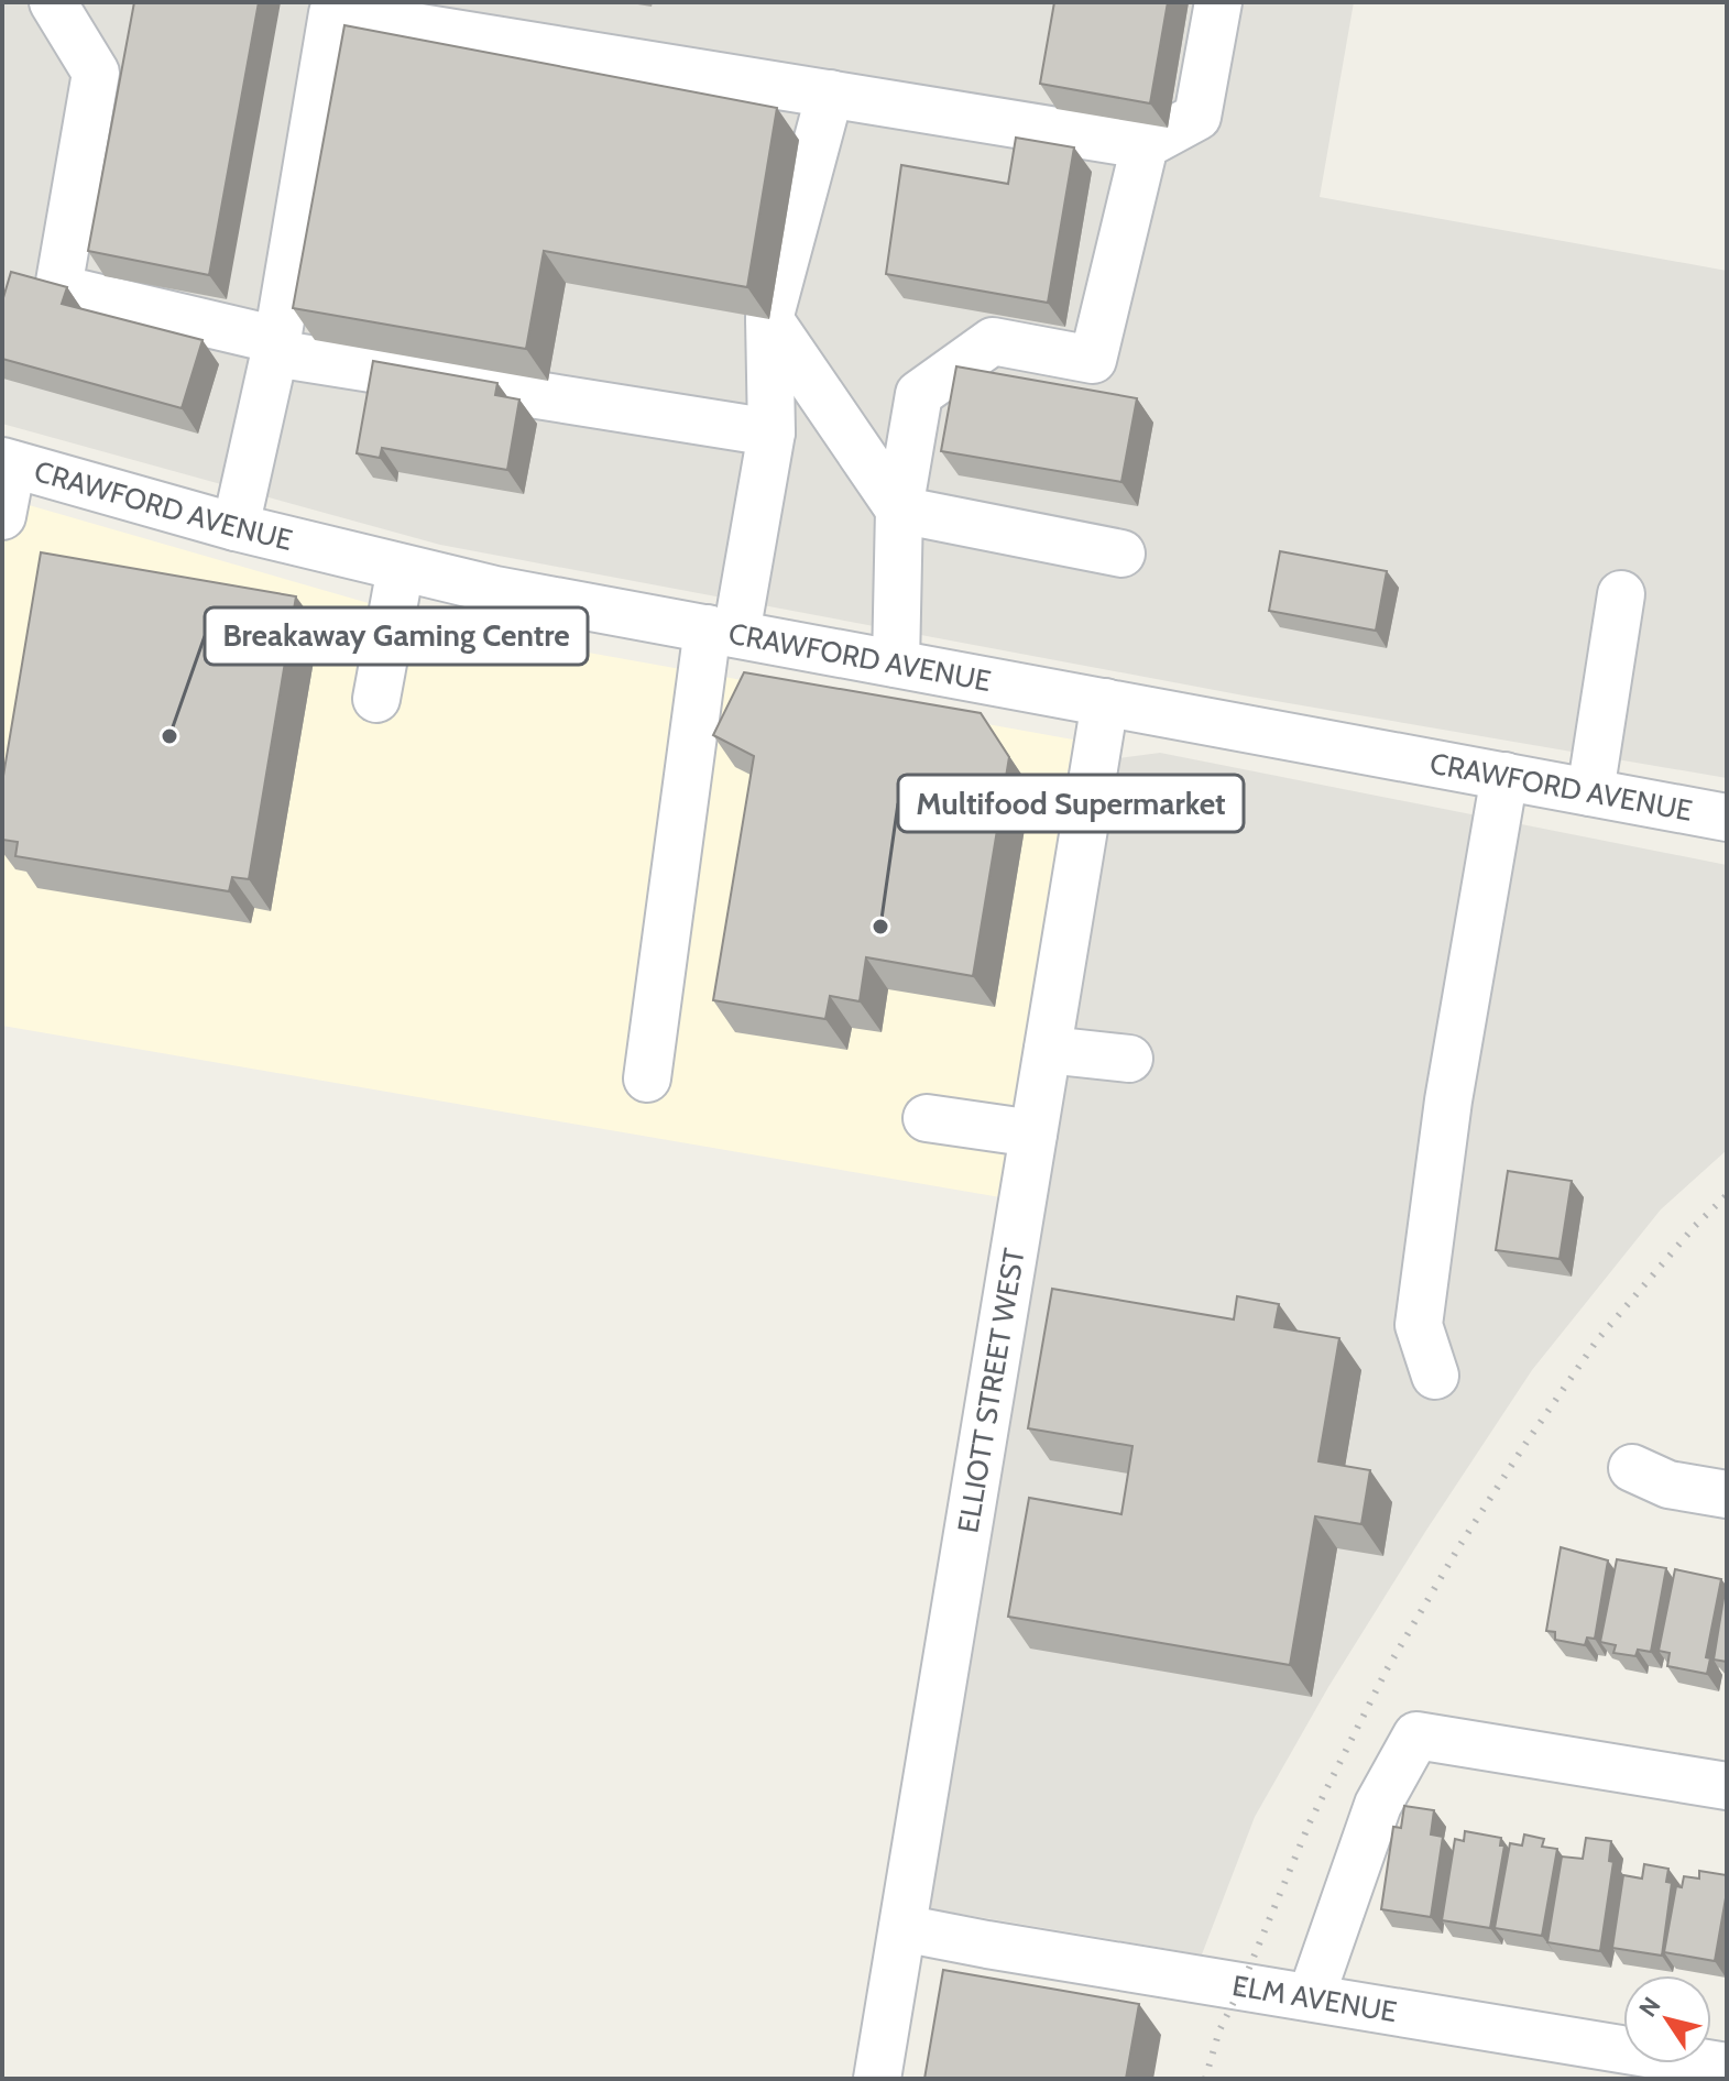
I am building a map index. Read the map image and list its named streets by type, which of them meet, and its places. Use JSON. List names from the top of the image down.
{
  "streets": {
    "street": ["CRAWFORD AVENUE", "ELLIOTT STREET WEST", "ELM AVENUE"]
  },
  "crossings": [
    ["CRAWFORD AVENUE", "ELLIOTT STREET WEST"],
    ["ELLIOTT STREET WEST", "ELM AVENUE"]
  ],
  "places": ["Breakaway Gaming Centre", "Multifood Supermarket"],
  "north": "top left"
}
